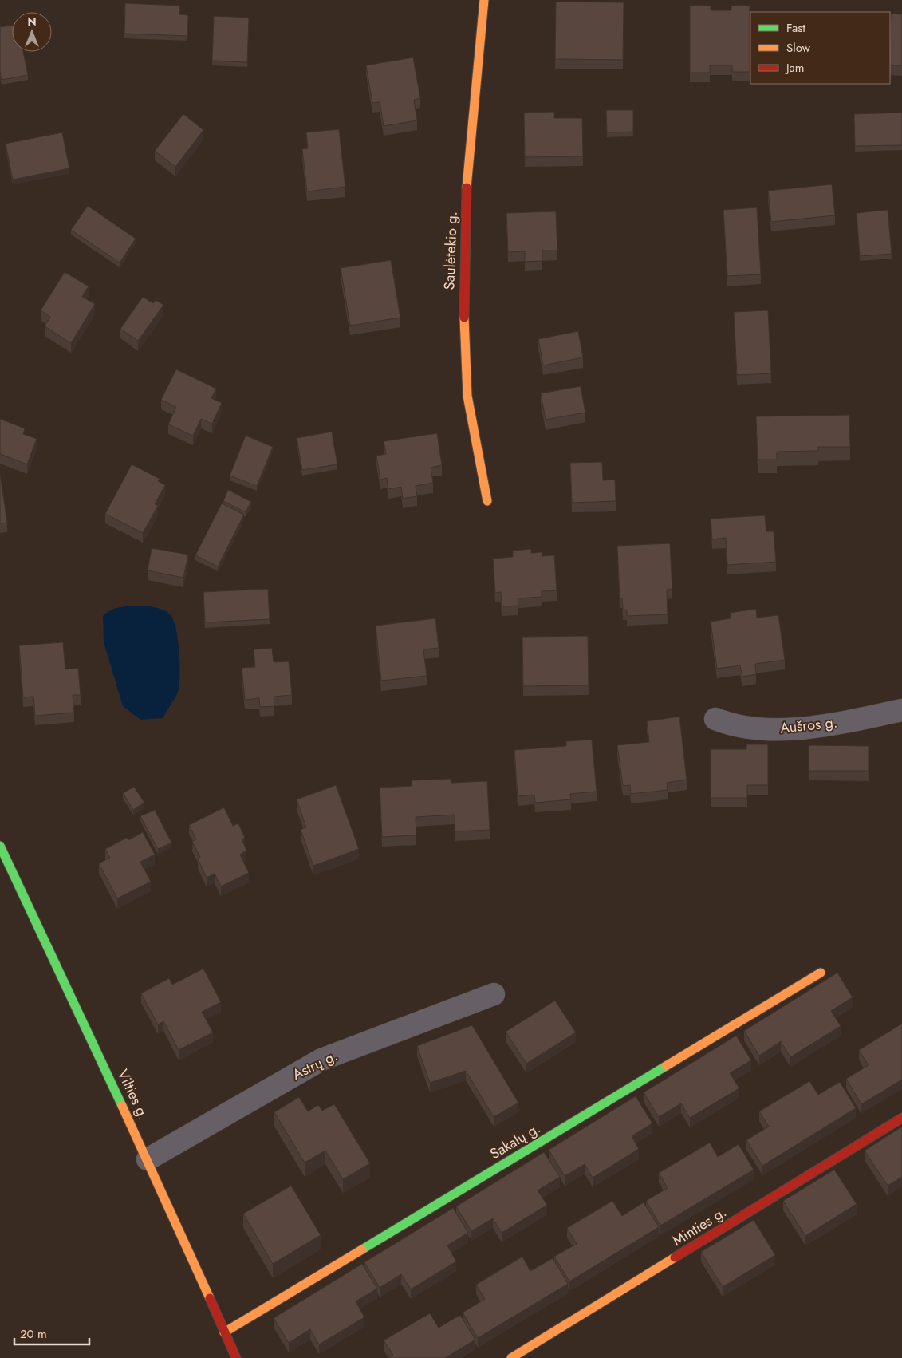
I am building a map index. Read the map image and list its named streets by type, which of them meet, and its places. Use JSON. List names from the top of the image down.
{
  "streets": {
    "street": [
      "Saulėtekio g.",
      "Aušros g.",
      "Astrų g.",
      "Vilties g.",
      "Sakalų g.",
      "Minties g."
    ]
  },
  "crossings": [
    ["Astrų g.", "Vilties g."],
    ["Vilties g.", "Sakalų g."]
  ],
  "legend": ["Fast", "Slow", "Jam"],
  "scale_bar": "20 m",
  "north": "top"
}
